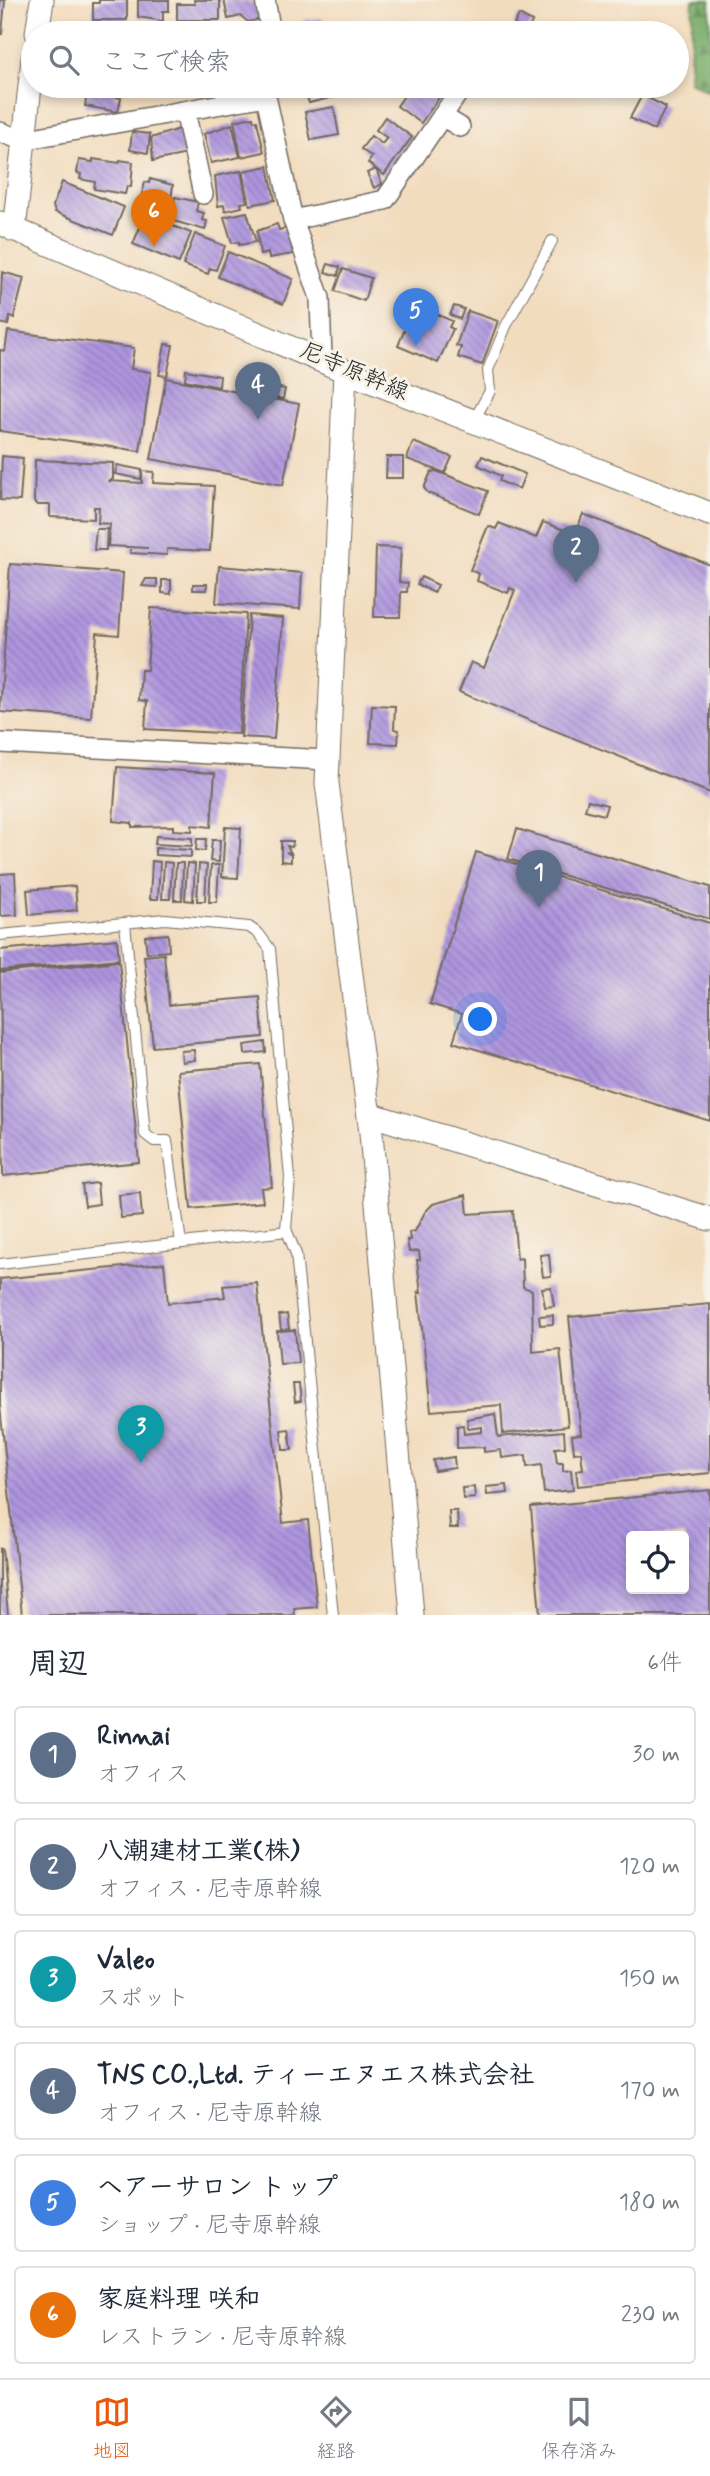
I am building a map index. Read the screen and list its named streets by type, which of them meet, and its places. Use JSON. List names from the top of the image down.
{
  "streets": {
    "street": ["尼寺原幹線"]
  },
  "page": {
    "search": "ここで検索",
    "pins": [
      "6",
      "5",
      "4",
      "2",
      "1",
      "3"
    ],
    "heading": ["周辺", "6件"],
    "list": [
      {
        "mark": "1",
        "name": "Rinnai",
        "note": "オフィス",
        "value": "30 m"
      },
      {
        "mark": "2",
        "name": "八潮建材工業(株)",
        "note": "オフィス · 尼寺原幹線",
        "value": "120 m"
      },
      {
        "mark": "3",
        "name": "Valeo",
        "note": "スポット",
        "value": "150 m"
      },
      {
        "mark": "4",
        "name": "TNS CO.,Ltd. ティーエヌエス株式会社",
        "note": "オフィス · 尼寺原幹線",
        "value": "170 m"
      },
      {
        "mark": "5",
        "name": "ヘアーサロン トップ",
        "note": "ショップ · 尼寺原幹線",
        "value": "180 m"
      },
      {
        "mark": "6",
        "name": "家庭料理 咲和",
        "note": "レストラン · 尼寺原幹線",
        "value": "230 m"
      }
    ],
    "nav": ["地図", "経路", "保存済み"]
  }
}
